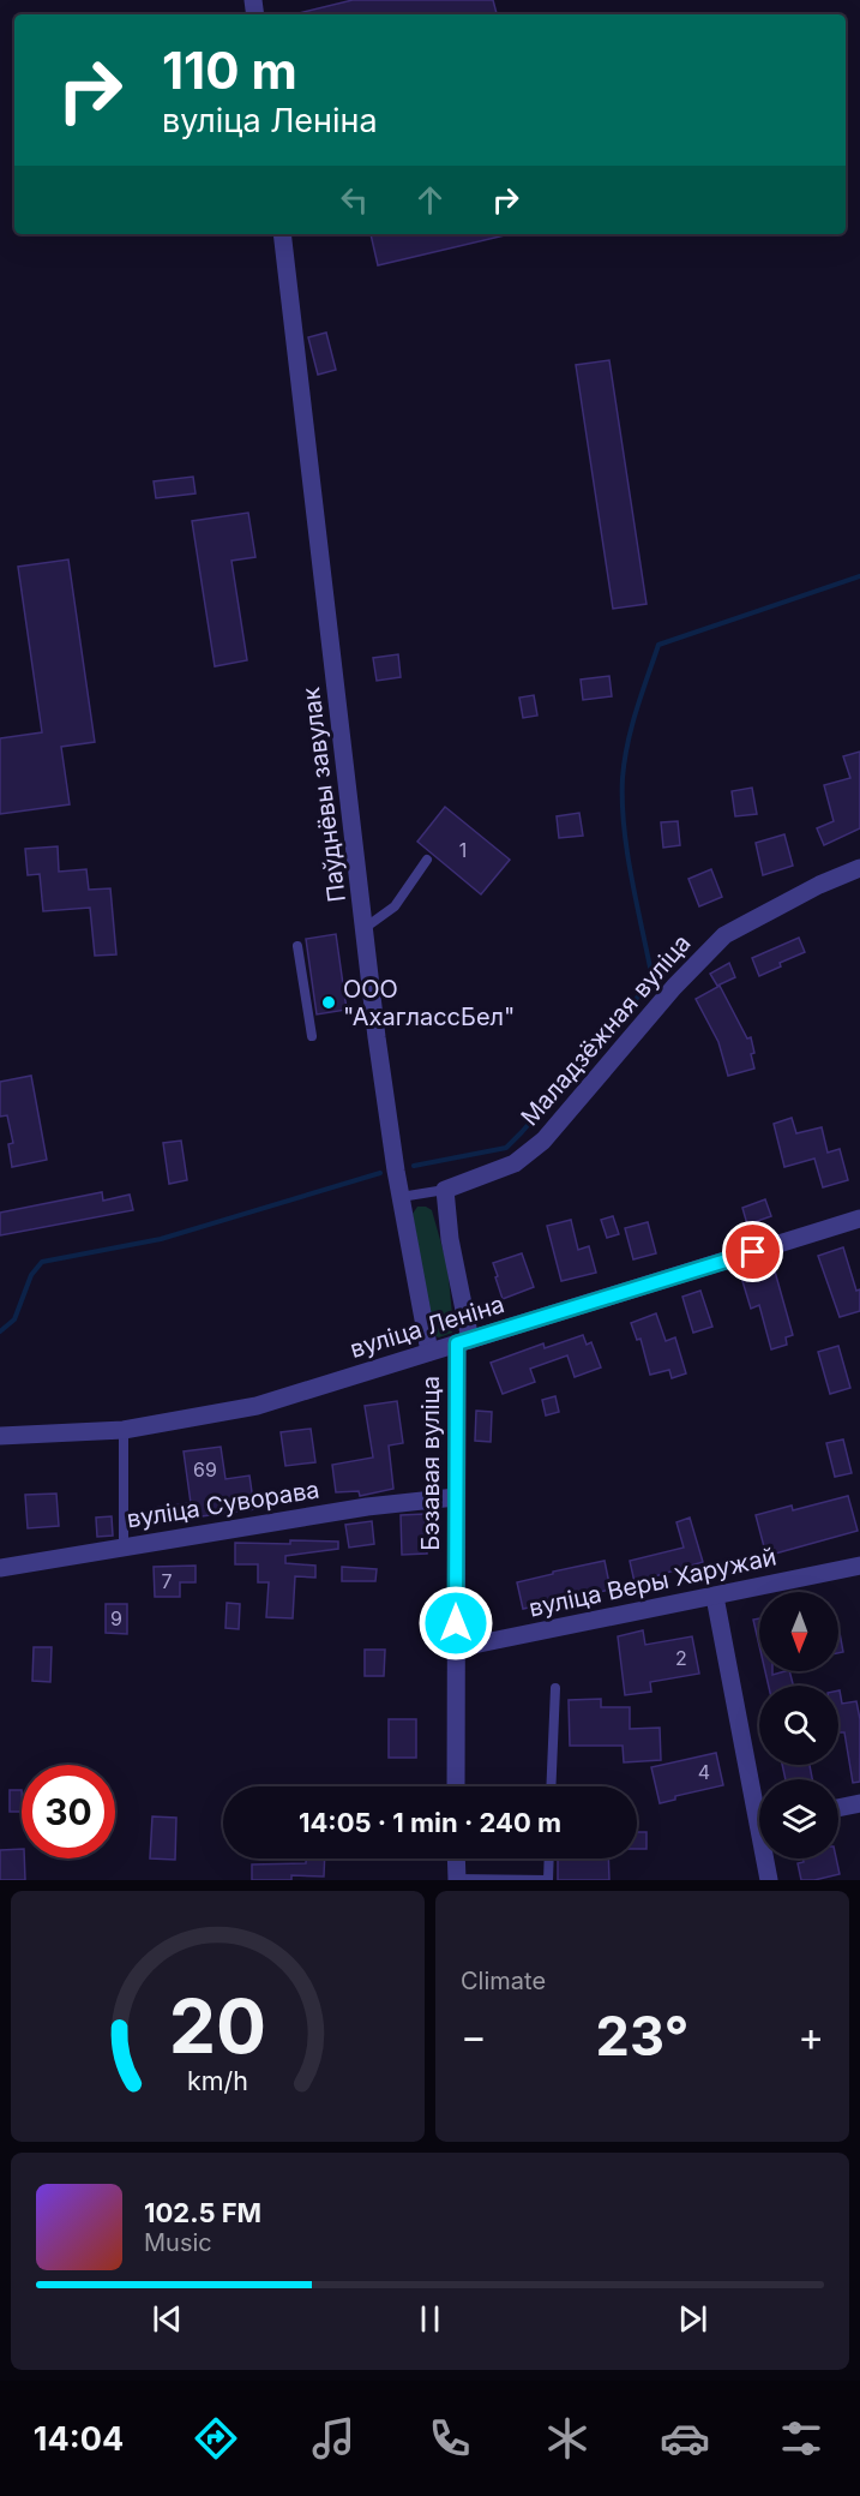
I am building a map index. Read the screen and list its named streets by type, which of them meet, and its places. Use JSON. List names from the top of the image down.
{
  "streets": {
    "street": [
      "Паўднёвы завулак",
      "Маладзёжная вуліца",
      "вуліца Леніна",
      "Бэзавая вуліца",
      "вуліца Суворава",
      "вуліца Веры Харужай"
    ]
  },
  "crossings": [
    ["Паўднёвы завулак", "вуліца Леніна"],
    ["вуліца Леніна", "Бэзавая вуліца"],
    ["Бэзавая вуліца", "вуліца Суворава"],
    ["Бэзавая вуліца", "вуліца Веры Харужай"]
  ],
  "places": ["ООО \"АхаглассБел\""],
  "house_numbers": [
    "1",
    "69",
    "7",
    "9",
    "2",
    "4"
  ],
  "north": "bottom",
  "page": {
    "turn": ["110 m", "вуліца Леніна"],
    "limit": "30",
    "trip": "14:05 · 1 min · 240 m",
    "tile": "Climate",
    "heat": ["−", "23°", "+"],
    "song": ["102.5 FM", "Music"],
    "tabs": "14:04",
    "gauge": ["20", "km/h"]
  }
}
